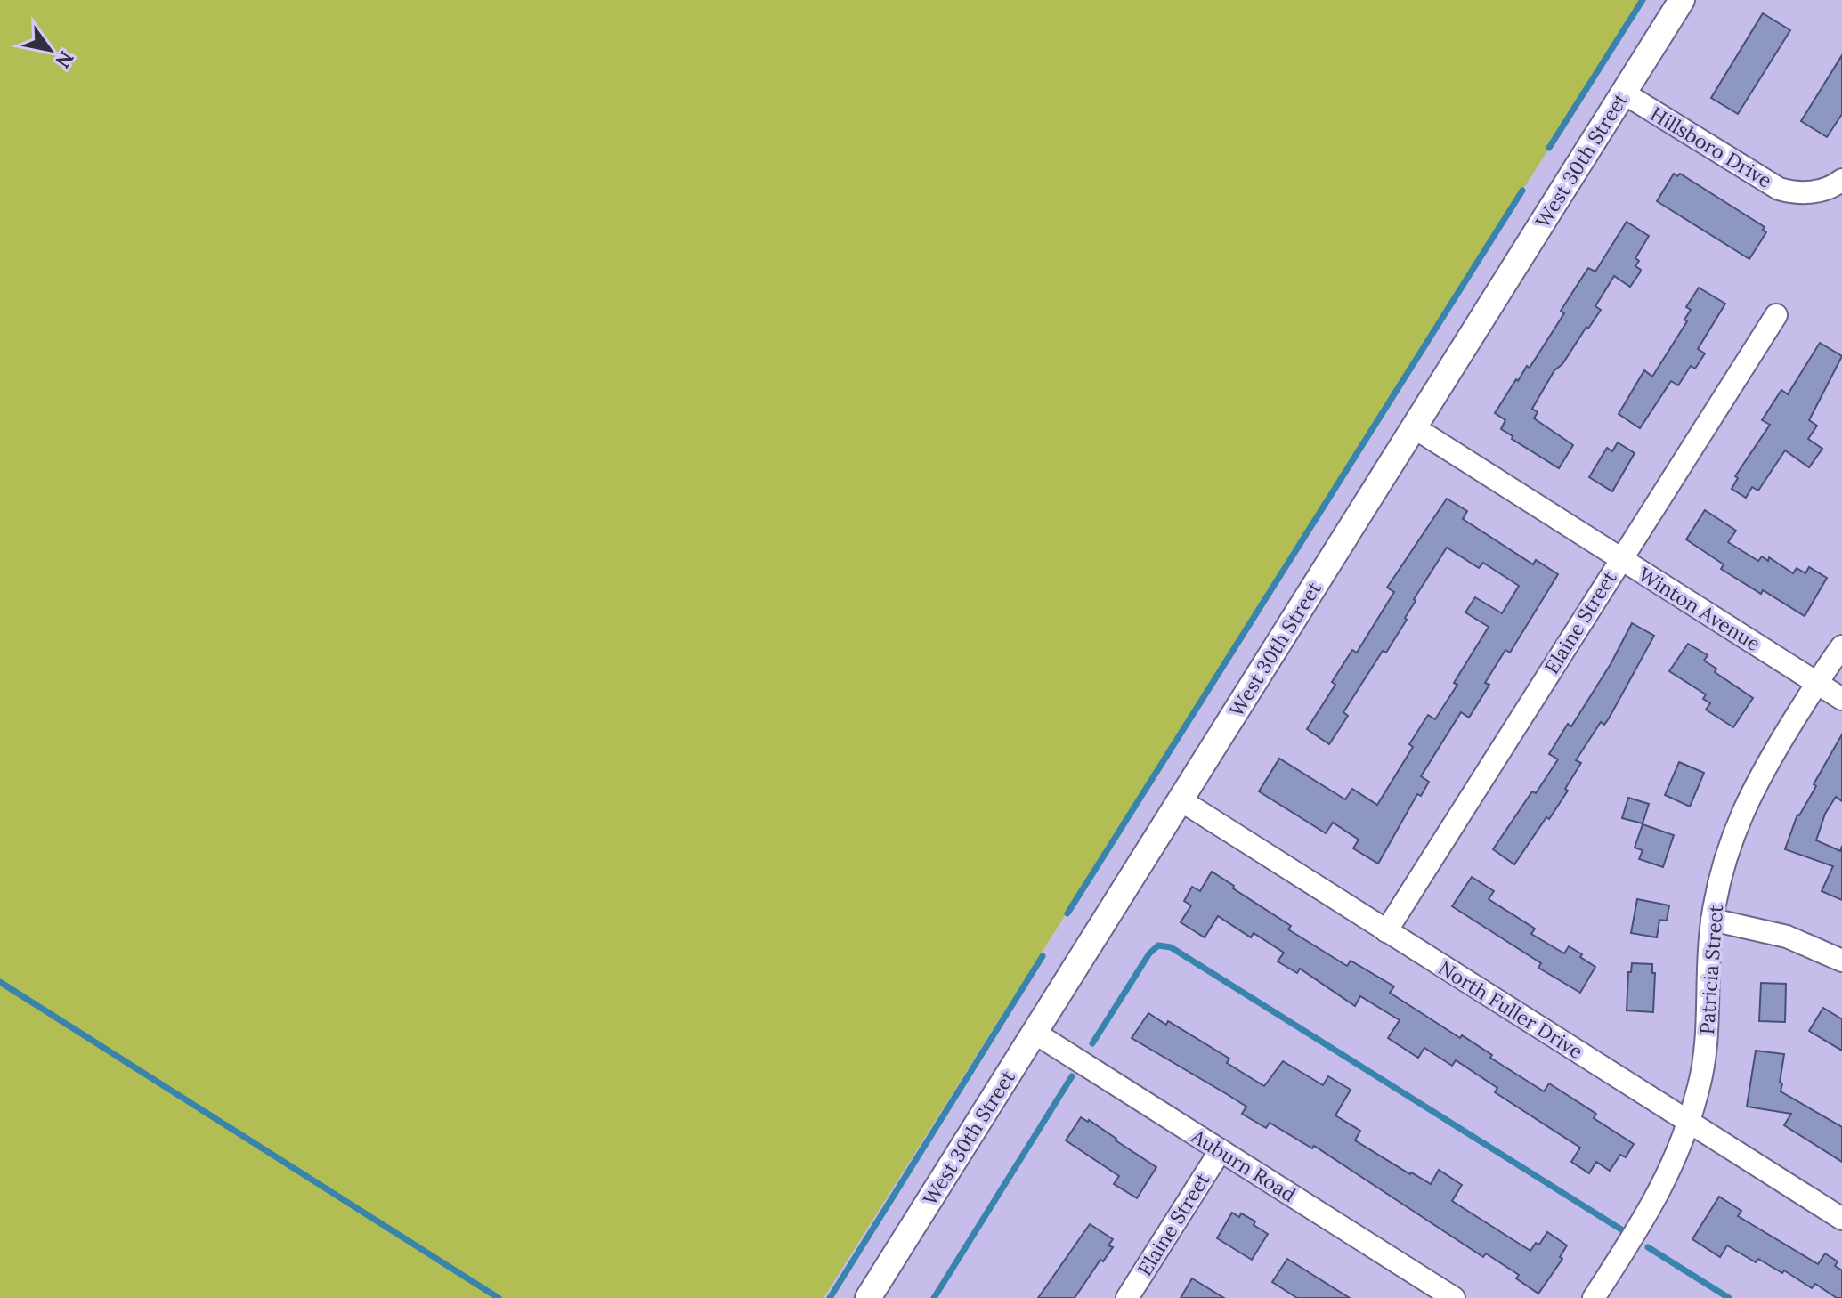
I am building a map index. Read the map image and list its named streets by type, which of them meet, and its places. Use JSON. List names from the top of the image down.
{
  "streets": {
    "street": [
      "Hillsboro Drive",
      "West 30th Street",
      "Winton Avenue",
      "Elaine Street",
      "Patricia Street",
      "North Fuller Drive",
      "Auburn Road"
    ]
  },
  "crossings": [
    ["Hillsboro Drive", "West 30th Street"],
    ["West 30th Street", "Winton Avenue"],
    ["West 30th Street", "North Fuller Drive"],
    ["West 30th Street", "Auburn Road"],
    ["Winton Avenue", "Elaine Street"],
    ["Winton Avenue", "Patricia Street"],
    ["Elaine Street", "North Fuller Drive"],
    ["Elaine Street", "Auburn Road"],
    ["Patricia Street", "North Fuller Drive"]
  ],
  "north": "bottom right"
}
